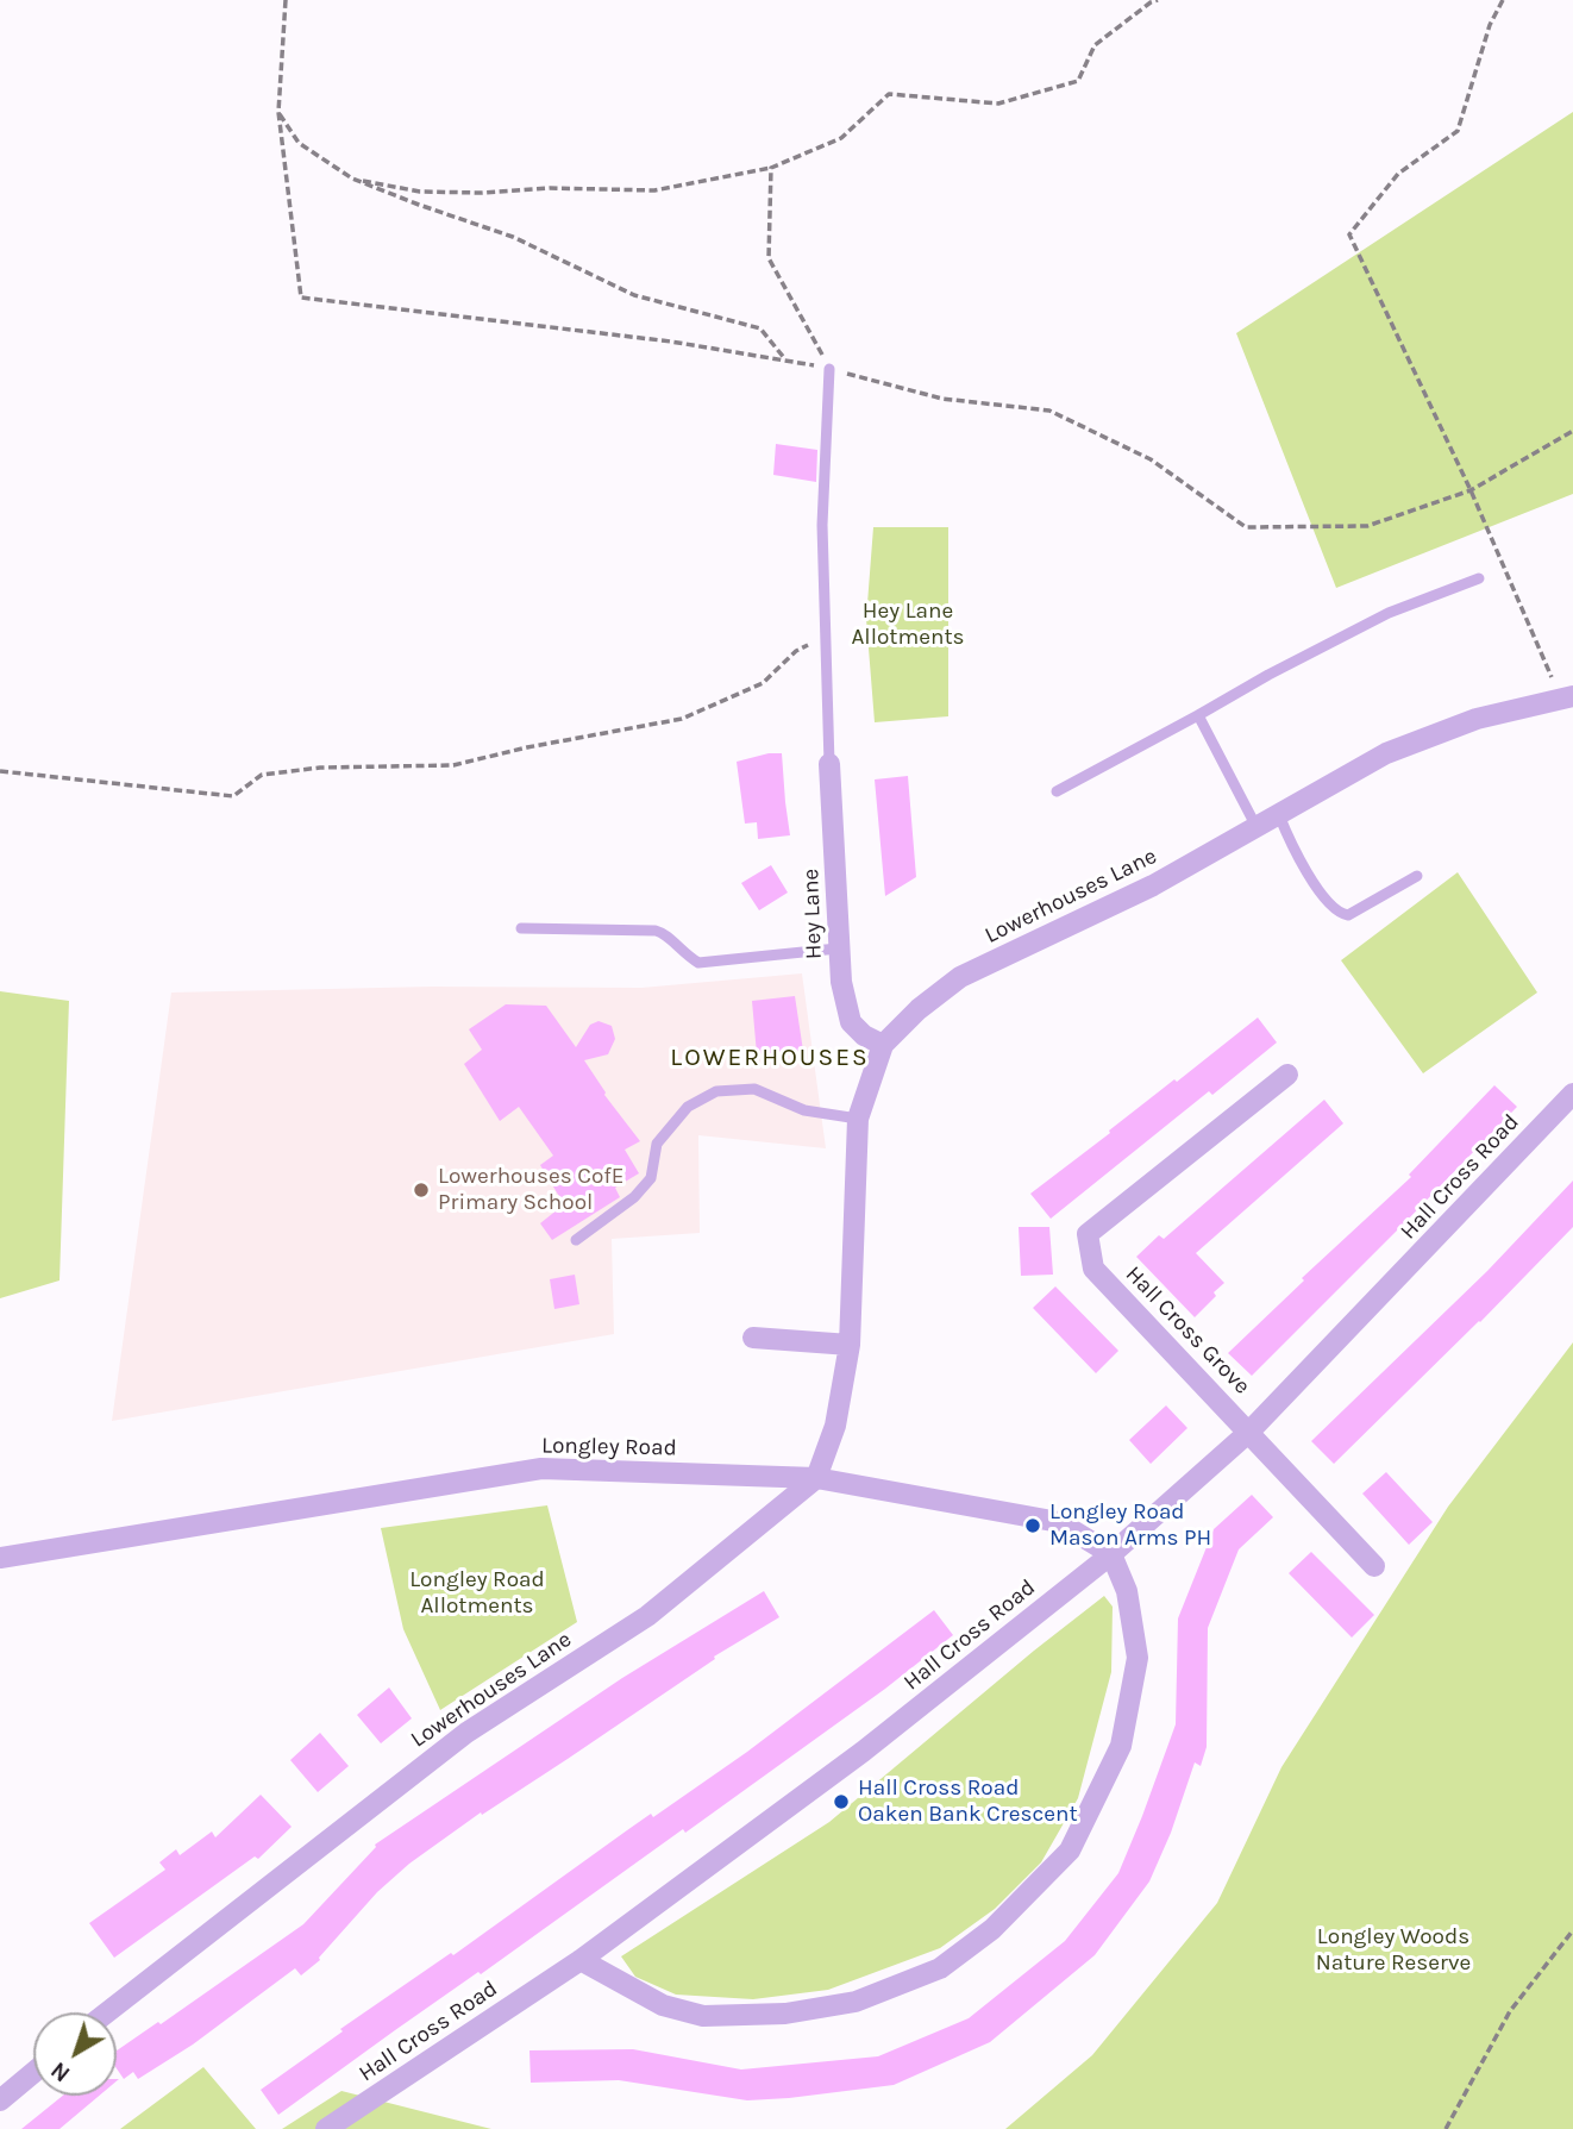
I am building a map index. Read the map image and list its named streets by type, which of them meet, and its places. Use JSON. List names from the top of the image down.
{
  "streets": {
    "street": [
      "Lowerhouses Lane",
      "Hey Lane",
      "Hall Cross Road",
      "Hall Cross Grove",
      "Longley Road"
    ]
  },
  "crossings": [
    ["Lowerhouses Lane", "Hey Lane"],
    ["Lowerhouses Lane", "Longley Road"],
    ["Hall Cross Road", "Hall Cross Grove"],
    ["Hall Cross Road", "Longley Road"]
  ],
  "districts": ["LOWERHOUSES"],
  "parks": ["Hey Lane Allotments", "Longley Road Allotments", "Longley Woods Nature Reserve"],
  "places": ["Lowerhouses CofE Primary School", "Longley Road Mason Arms PH", "Hall Cross Road Oaken Bank Crescent"],
  "north": "bottom left"
}
